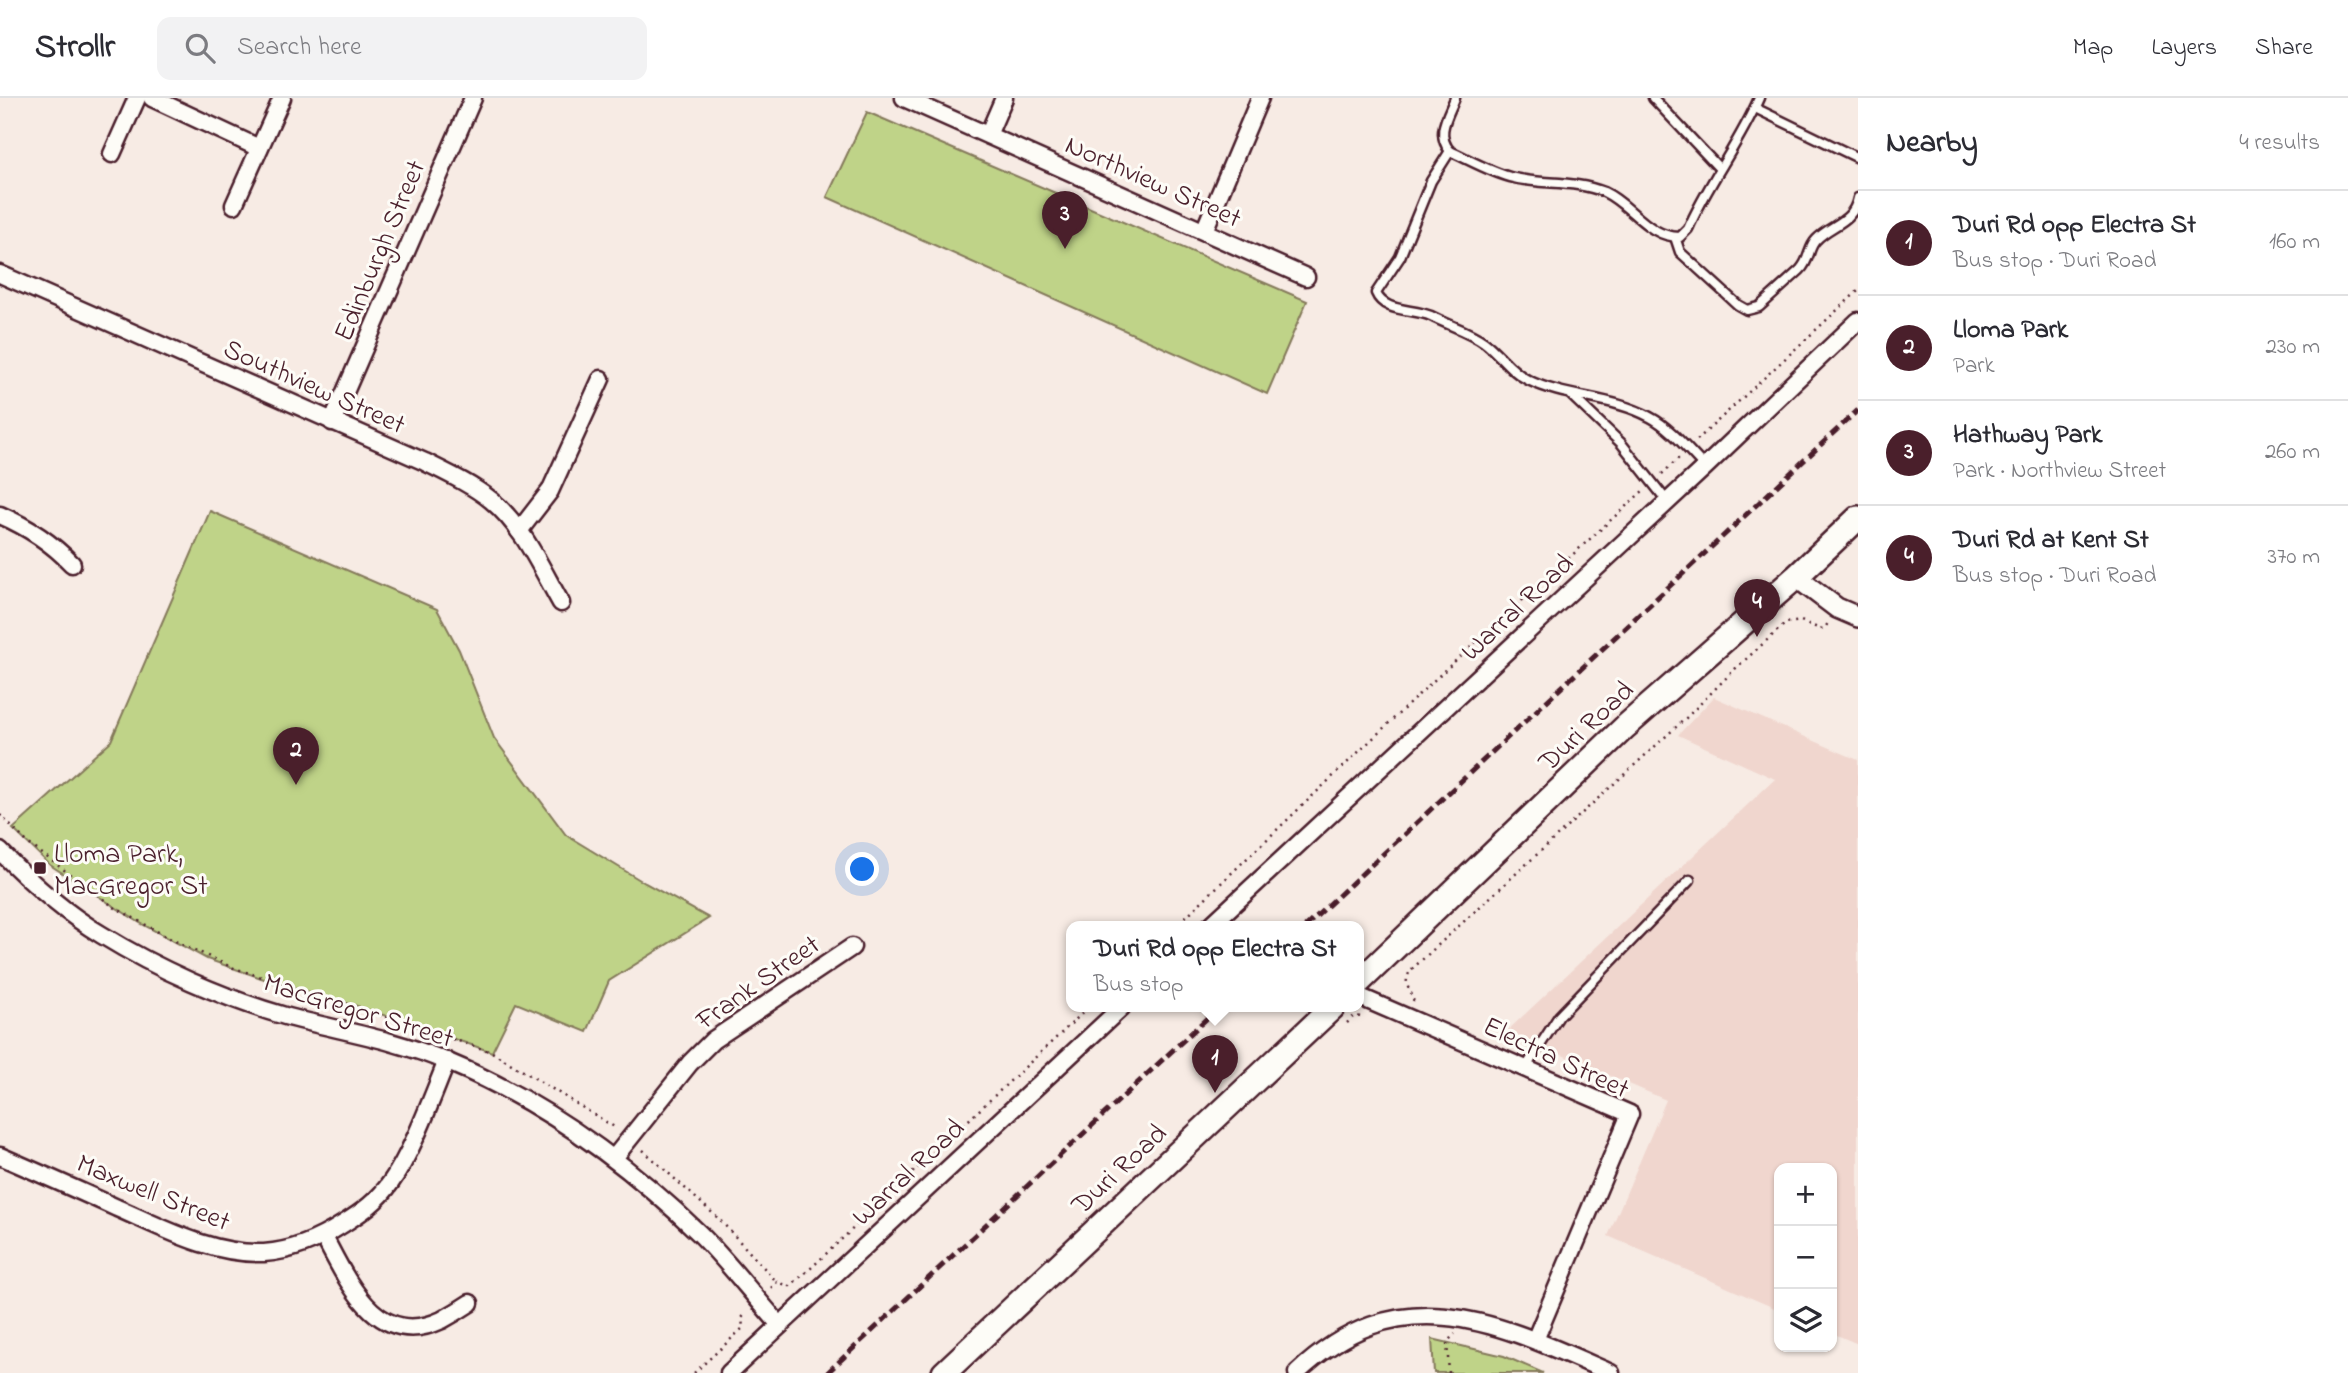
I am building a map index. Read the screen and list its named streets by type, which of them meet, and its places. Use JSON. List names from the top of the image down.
{
  "streets": {
    "main road": ["Duri Road"],
    "street": [
      "Northview Street",
      "Edinburgh Street",
      "Southview Street",
      "Warral Road",
      "Frank Street",
      "MacGregor Street",
      "Electra Street",
      "Maxwell Street"
    ]
  },
  "crossings": [
    ["Edinburgh Street", "Southview Street"],
    ["Warral Road", "MacGregor Street"],
    ["Frank Street", "MacGregor Street"],
    ["MacGregor Street", "Maxwell Street"]
  ],
  "places": {
    "transit": ["Lloma Park, MacGregor St"]
  },
  "page": {
    "header": "Strollr",
    "search": "Search here",
    "nav": ["Map", "Layers", "Share"],
    "heading": ["Nearby", "4 results"],
    "list": [
      {
        "mark": "1",
        "name": "Duri Rd opp Electra St",
        "note": "Bus stop · Duri Road",
        "value": "160 m"
      },
      {
        "mark": "2",
        "name": "Lloma Park",
        "note": "Park",
        "value": "230 m"
      },
      {
        "mark": "3",
        "name": "Hathway Park",
        "note": "Park · Northview Street",
        "value": "260 m"
      },
      {
        "mark": "4",
        "name": "Duri Rd at Kent St",
        "note": "Bus stop · Duri Road",
        "value": "370 m"
      }
    ],
    "pins": [
      "3",
      "4",
      "2",
      "1"
    ],
    "popup": ["Duri Rd opp Electra St", "Bus stop"],
    "map_buttons": ["+", "−"]
  }
}
